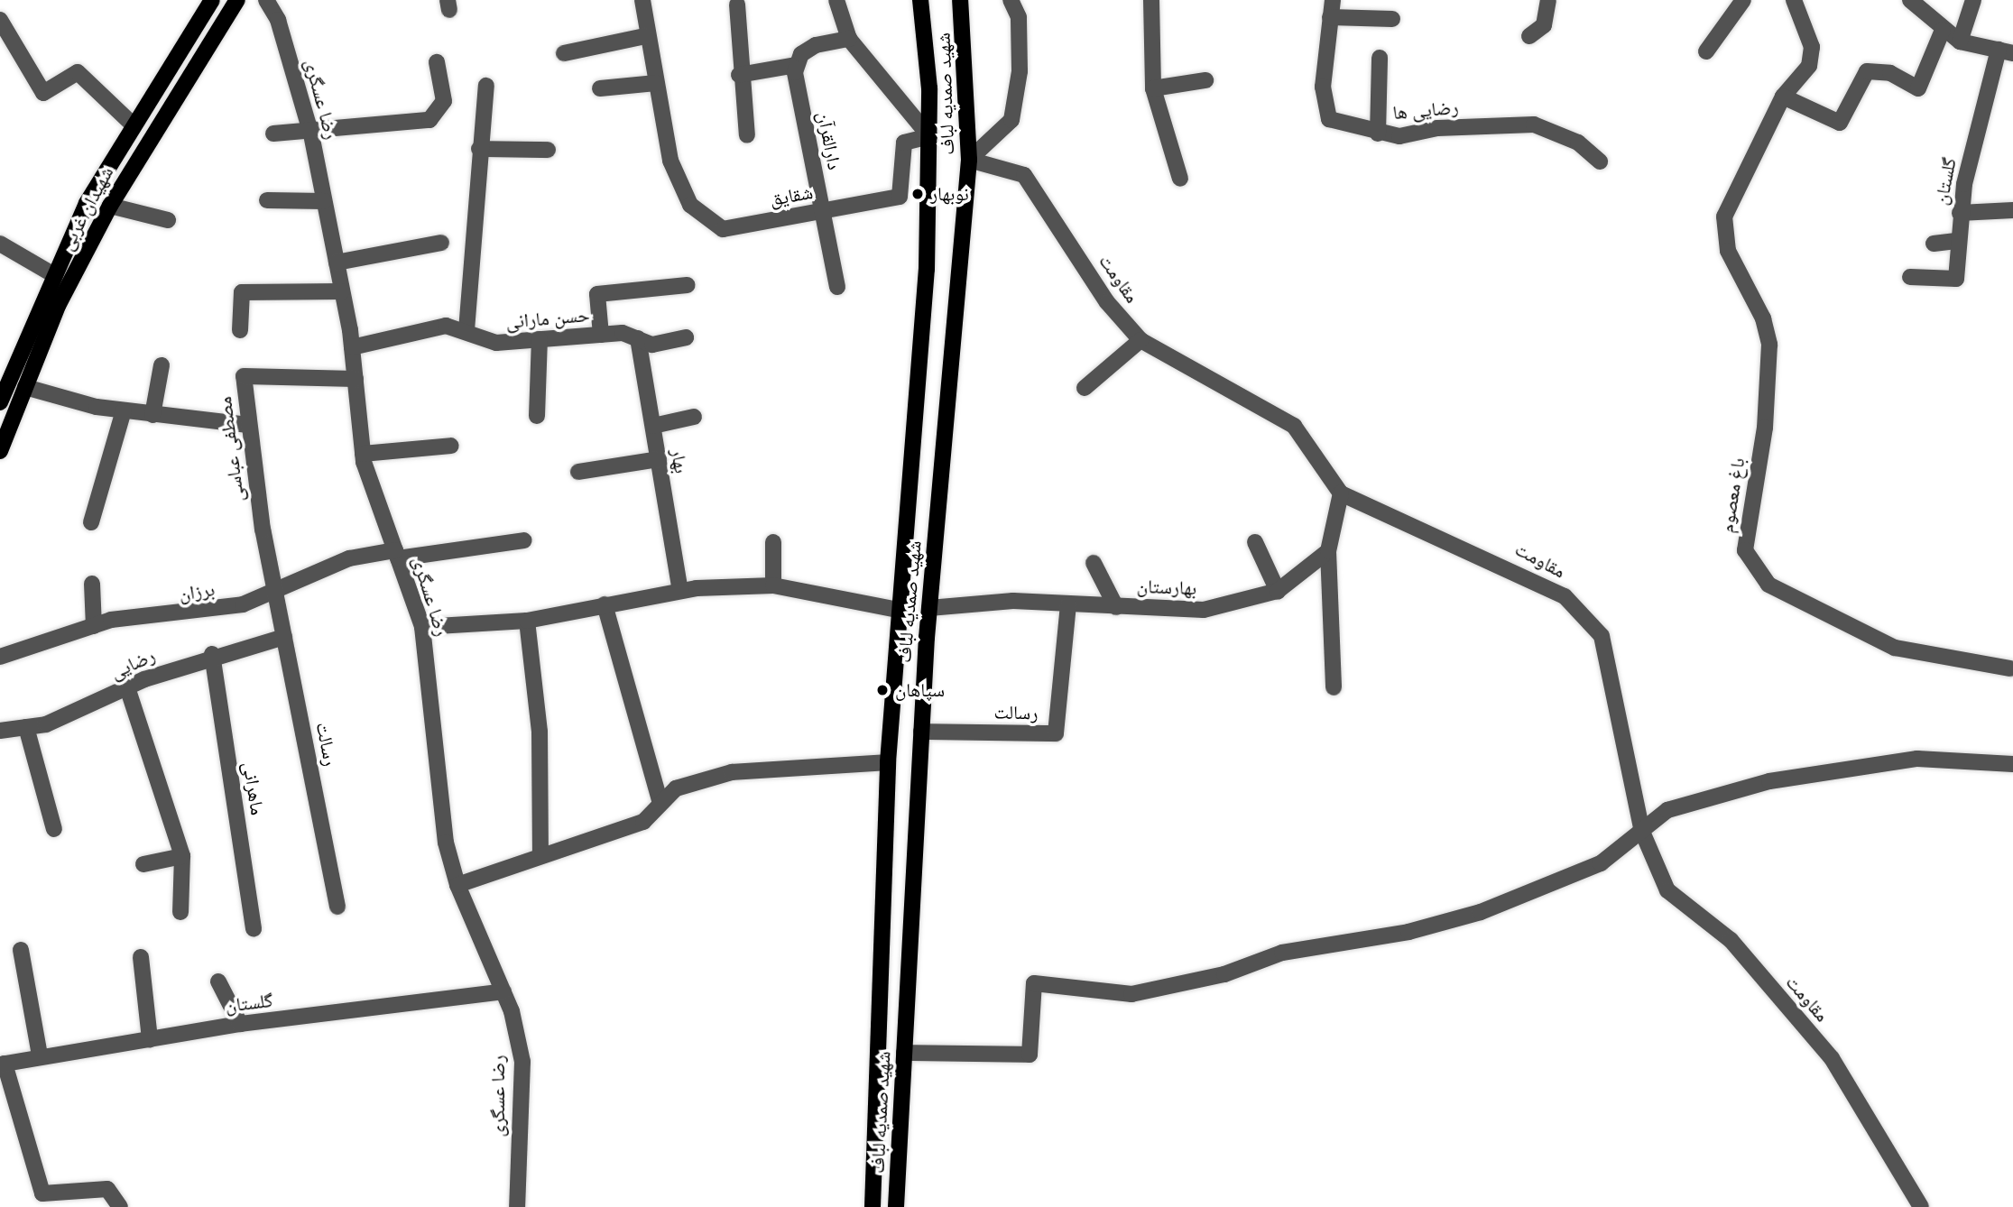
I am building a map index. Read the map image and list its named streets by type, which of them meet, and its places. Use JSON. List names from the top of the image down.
{
  "streets": {
    "main road": ["شهید صمدیه لباف", "شهیدان غربی"],
    "street": [
      "رضا عسگری",
      "رضایی ها",
      "دارالقرآن",
      "گلستان",
      "شقایق",
      "مقاومت",
      "حسن مارانی",
      "مصطفی عباسی",
      "بهار",
      "باغ معصوم",
      "بهارستان",
      "برزان",
      "رضایی",
      "رسالت",
      "ماهرانی"
    ]
  },
  "crossings": [
    ["شهید صمدیه لباف", "شقایق"],
    ["شهید صمدیه لباف", "مقاومت"],
    ["شهید صمدیه لباف", "بهارستان"],
    ["شهید صمدیه لباف", "رسالت"],
    ["رضا عسگری", "گلستان"],
    ["رضا عسگری", "حسن مارانی"],
    ["رضا عسگری", "مصطفی عباسی"],
    ["رضا عسگری", "برزان"],
    ["دارالقرآن", "شقایق"],
    ["حسن مارانی", "بهار"],
    ["مصطفی عباسی", "برزان"],
    ["مصطفی عباسی", "رسالت"],
    ["بهارستان", "رسالت"],
    ["برزان", "رسالت"],
    ["رضایی", "رسالت"],
    ["رضایی", "ماهرانی"]
  ],
  "places": ["نوبهار", "سپاهان"]
}
